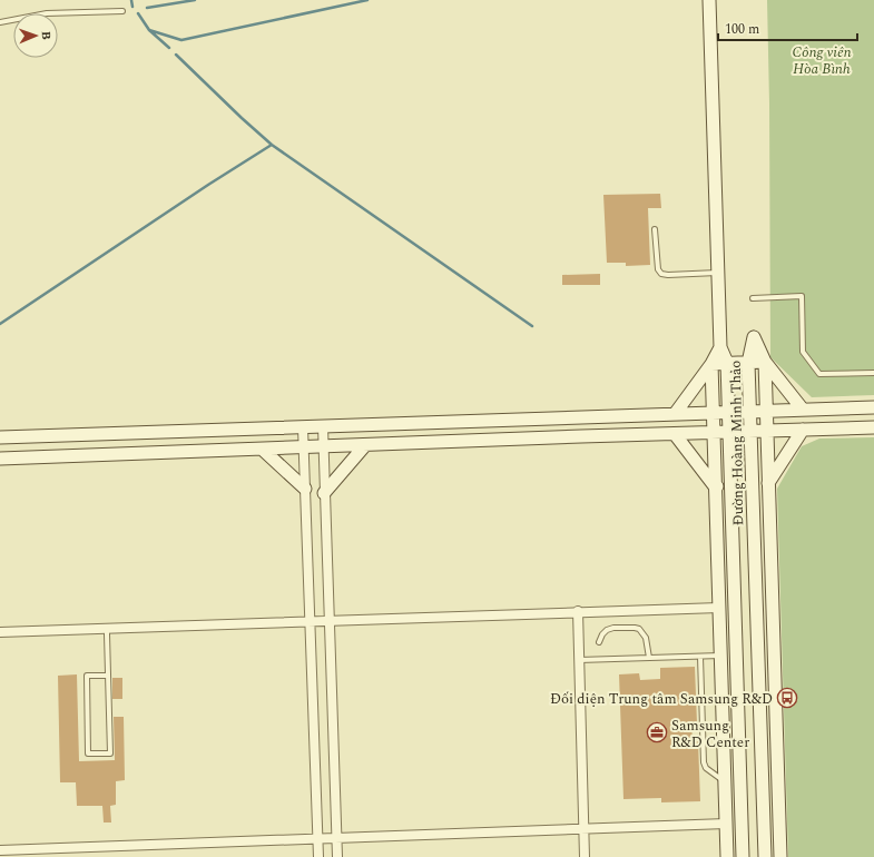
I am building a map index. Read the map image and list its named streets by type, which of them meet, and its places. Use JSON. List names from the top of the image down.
{
  "streets": {
    "main road": ["Đường Hoàng Minh Thảo"]
  },
  "parks": ["Công viên Hòa Bình"],
  "places": {
    "bus stop": ["Đối diện Trung tâm Samsung R&D"],
    "office": ["Samsung R&D Center"]
  },
  "scale_bar": "100 m",
  "north": "right"
}
